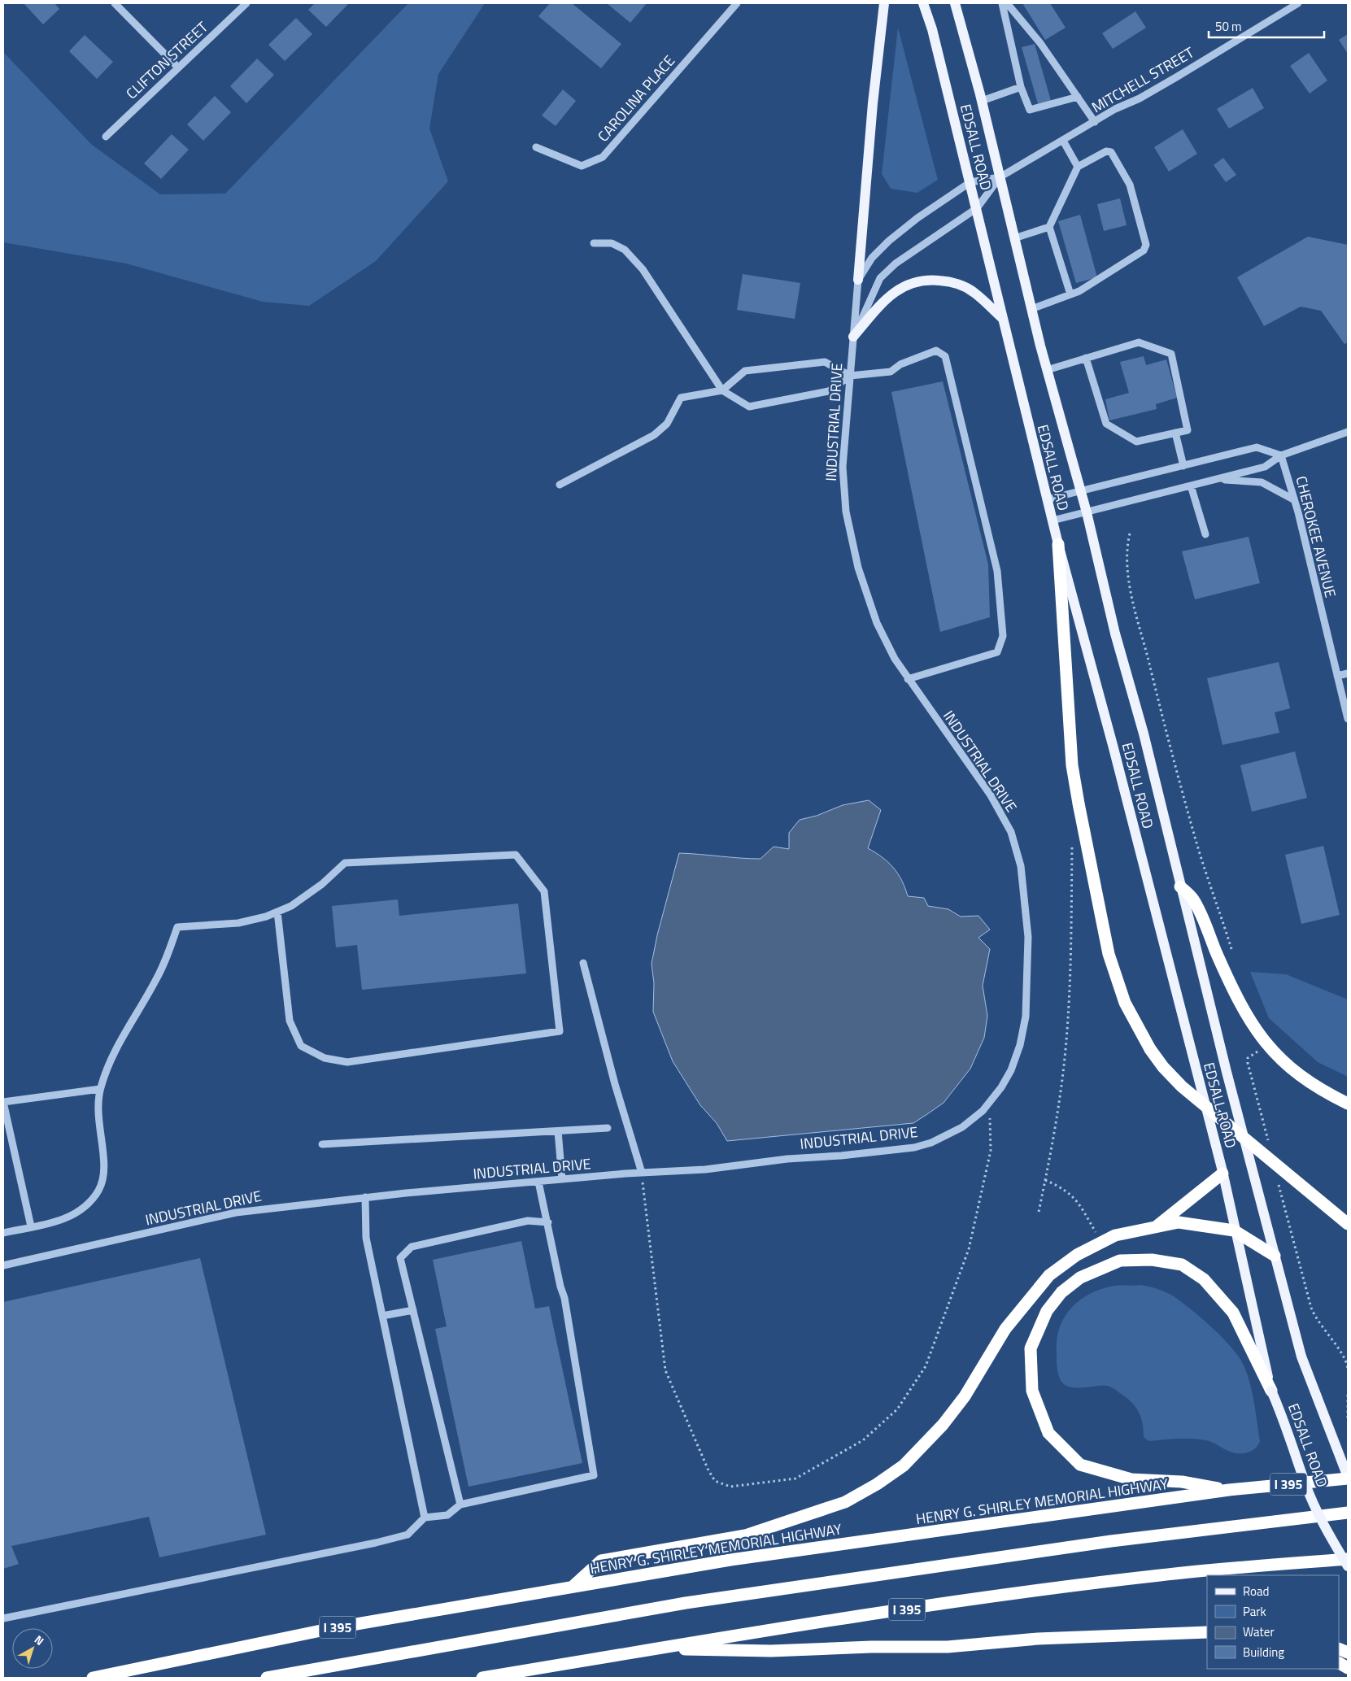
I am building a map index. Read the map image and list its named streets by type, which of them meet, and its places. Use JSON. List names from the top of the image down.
{
  "streets": {
    "highway": ["I 395", "HENRY G. SHIRLEY MEMORIAL HIGHWAY"],
    "main road": ["EDSALL ROAD"],
    "street": [
      "CLIFTON STREET",
      "MITCHELL STREET",
      "CAROLINA PLACE",
      "INDUSTRIAL DRIVE",
      "CHEROKEE AVENUE"
    ]
  },
  "crossings": [
    ["MITCHELL STREET", "EDSALL ROAD"],
    ["MITCHELL STREET", "INDUSTRIAL DRIVE"],
    ["EDSALL ROAD", "INDUSTRIAL DRIVE"],
    ["EDSALL ROAD", "HENRY G. SHIRLEY MEMORIAL HIGHWAY"]
  ],
  "legend": [
    "Road",
    "Park",
    "Water",
    "Building"
  ],
  "scale_bar": "50 m",
  "north": "top right"
}
